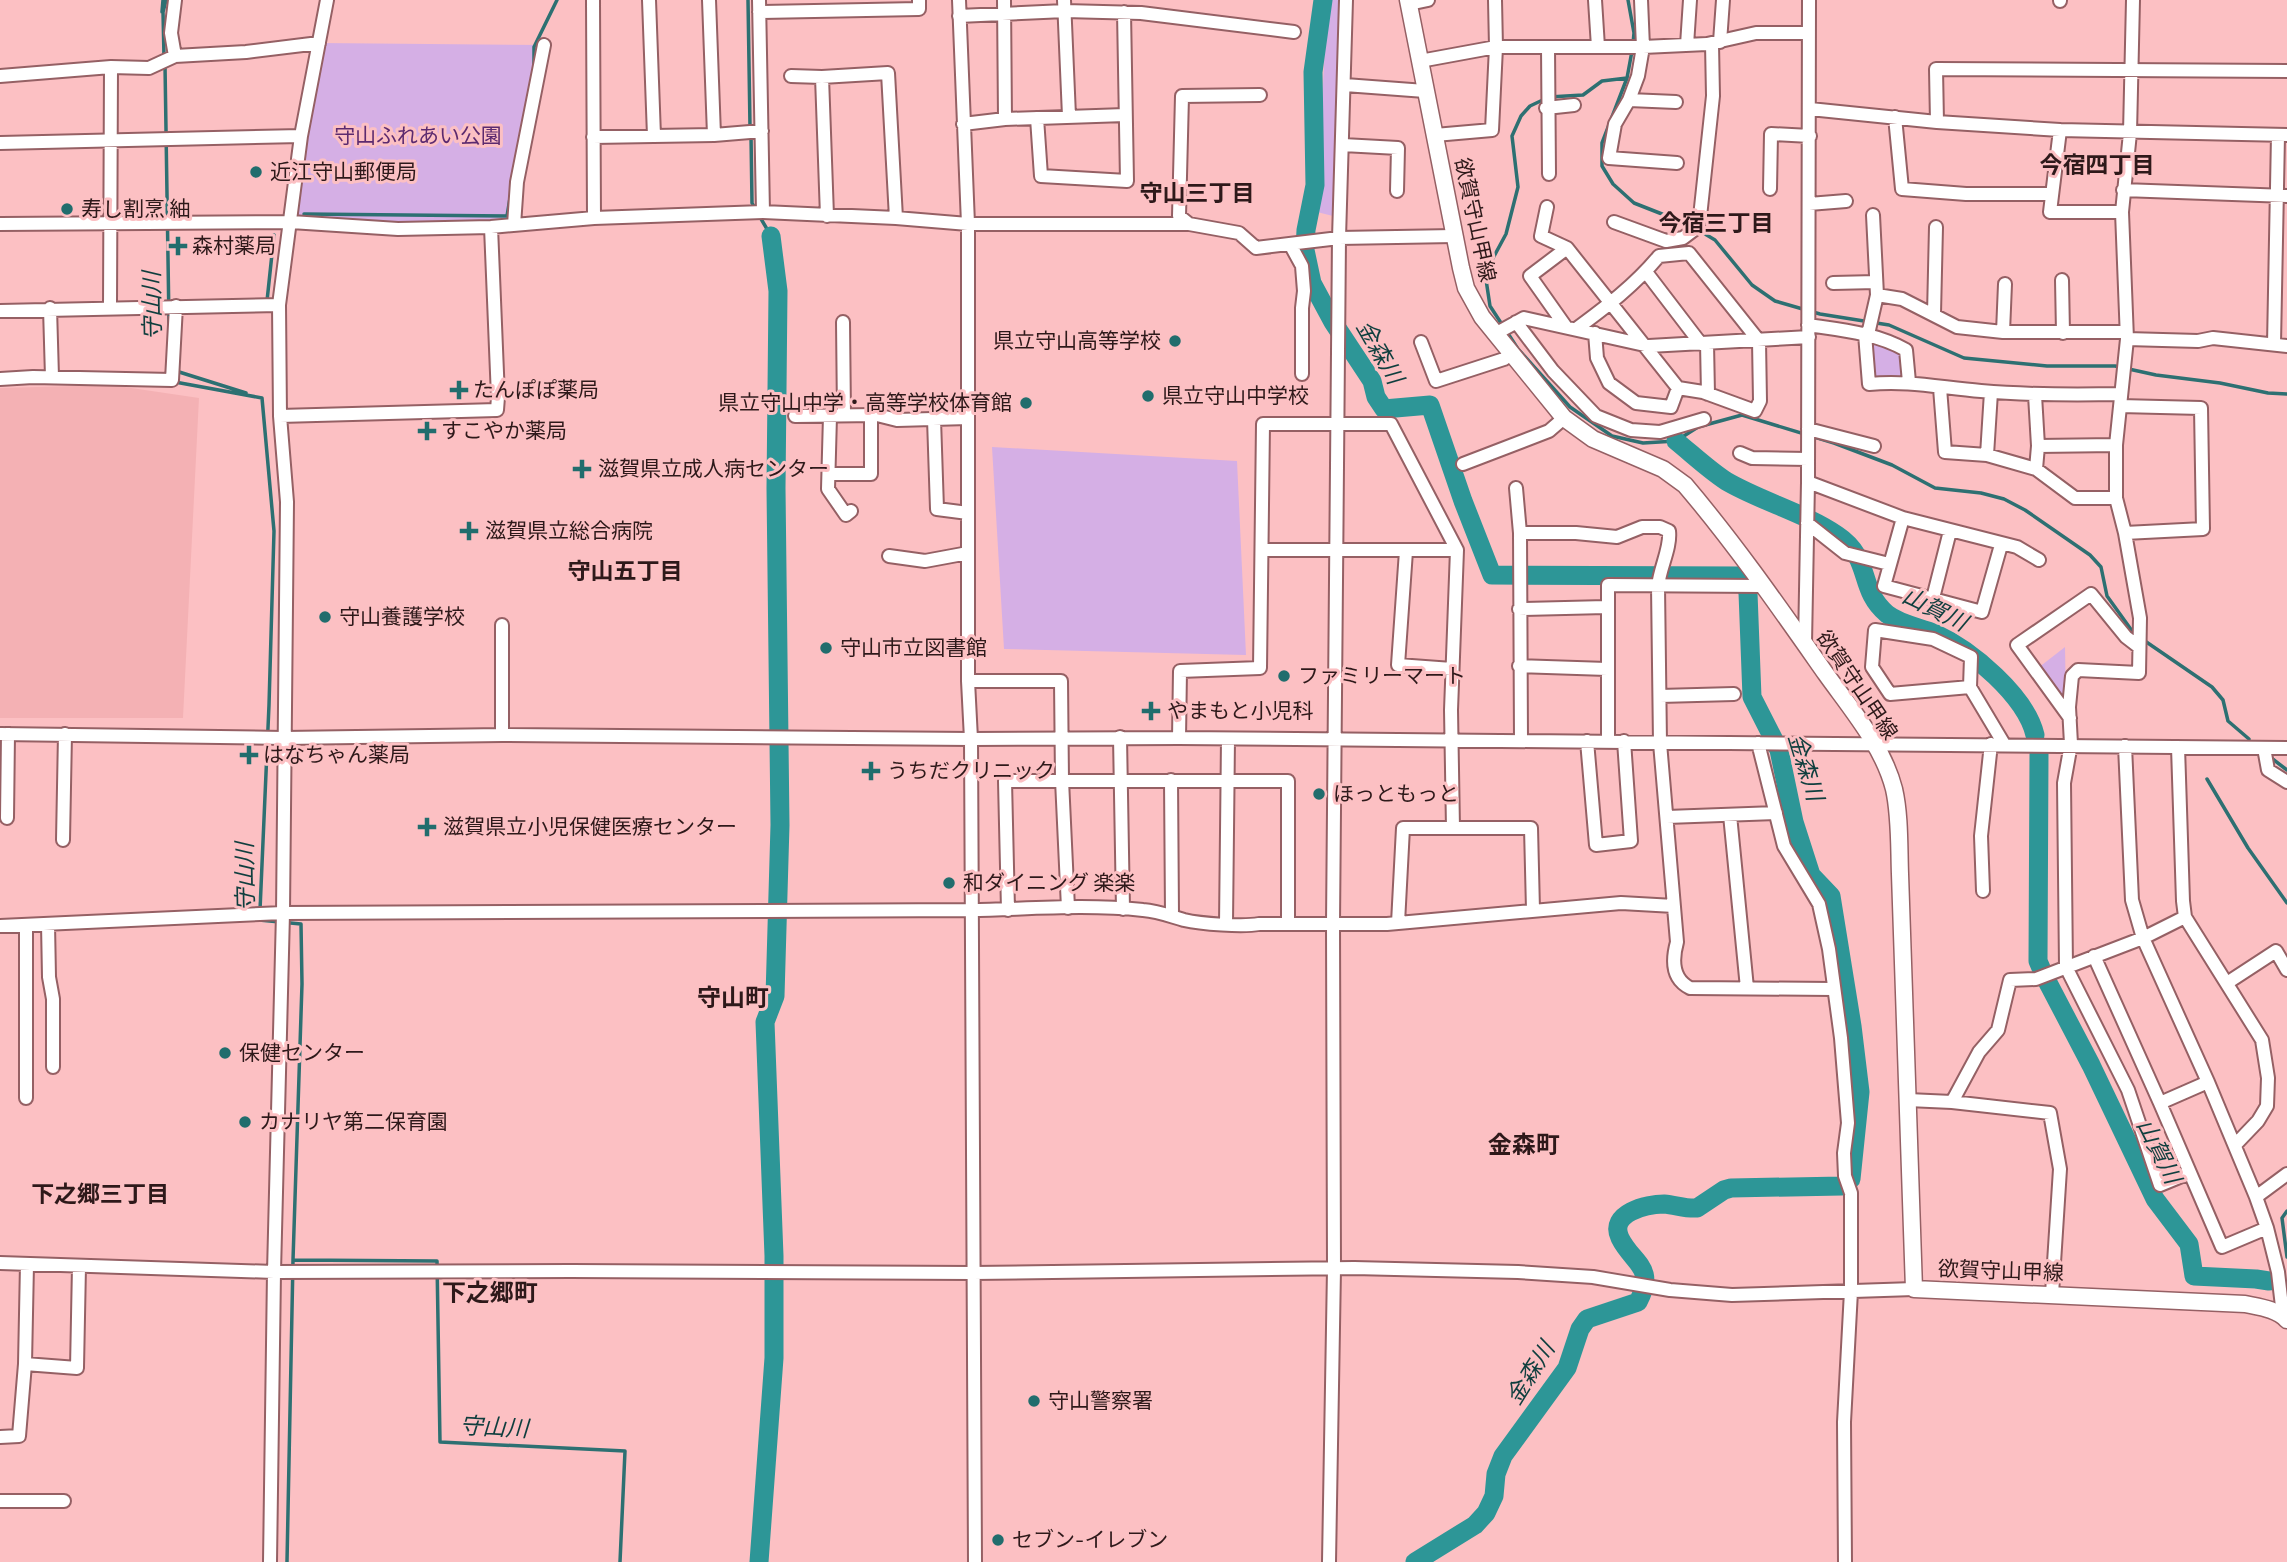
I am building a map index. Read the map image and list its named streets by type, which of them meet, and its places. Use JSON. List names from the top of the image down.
{
  "streets": {
    "main road": ["欲賀守山甲線"]
  },
  "districts": [
    "今宿四丁目",
    "守山三丁目",
    "今宿三丁目",
    "守山五丁目",
    "守山町",
    "金森町",
    "下之郷三丁目",
    "下之郷町"
  ],
  "water": ["守山川", "金森川", "山賀川"],
  "parks": ["守山ふれあい公園"],
  "places": {
    "other": [
      "近江守山郵便局",
      "寿し割烹 紬",
      "県立守山高等学校",
      "県立守山中学校",
      "県立守山中学・高等学校体育館",
      "守山養護学校",
      "守山市立図書館",
      "ファミリーマート",
      "ほっともっと",
      "和ダイニング 楽楽",
      "保健センター",
      "カナリヤ第二保育園",
      "守山警察署",
      "セブン-イレブン"
    ],
    "health": [
      "森村薬局",
      "たんぽぽ薬局",
      "すこやか薬局",
      "滋賀県立成人病センター",
      "滋賀県立総合病院",
      "やまもと小児科",
      "はなちゃん薬局",
      "うちだクリニック",
      "滋賀県立小児保健医療センター"
    ]
  }
}
